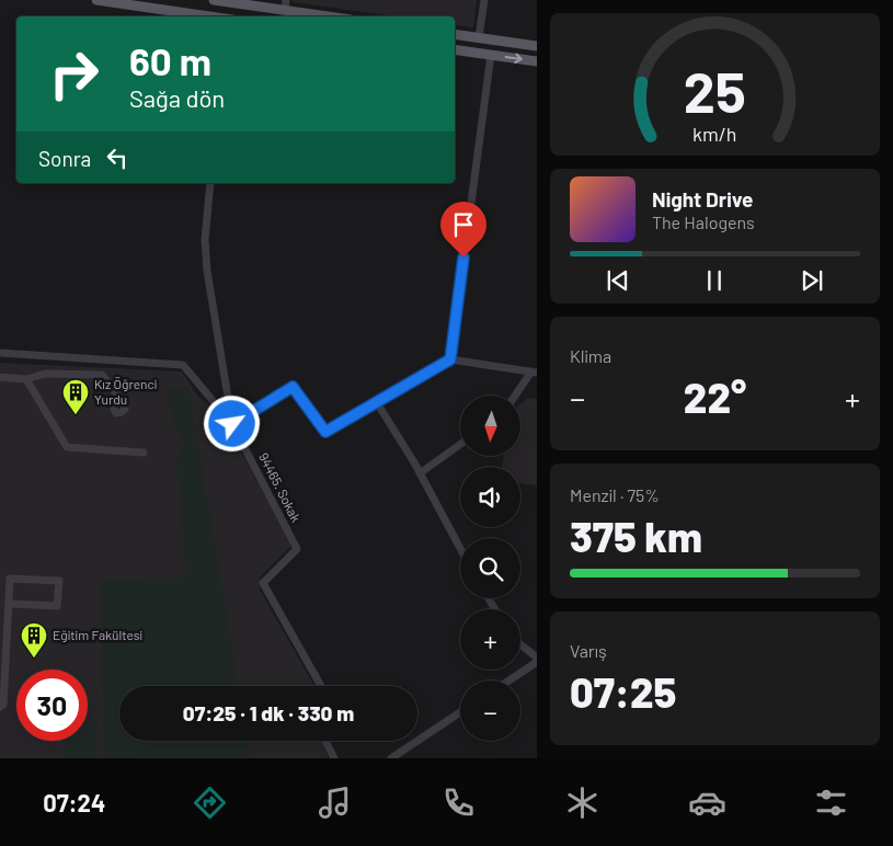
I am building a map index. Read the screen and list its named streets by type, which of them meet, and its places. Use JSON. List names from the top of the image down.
{
  "streets": {
    "street": ["94465. Sokak"]
  },
  "places": {
    "building": ["Kız Öğrenci Yurdu", "Eğitim Fakültesi"]
  },
  "north": "bottom",
  "page": {
    "turn": ["60 m", "Sağa dön"],
    "then": "Sonra",
    "song": ["Night Drive", "The Halogens"],
    "tile": [
      "Klima",
      ["Menzil · 75%", "375 km"],
      ["Varış", "07:25"]
    ],
    "heat": ["−", "22°", "+"],
    "map_buttons": ["+", "−"],
    "limit": "30",
    "trip": "07:25 · 1 dk · 330 m",
    "tabs": "07:24",
    "gauge": ["25", "km/h"]
  }
}
